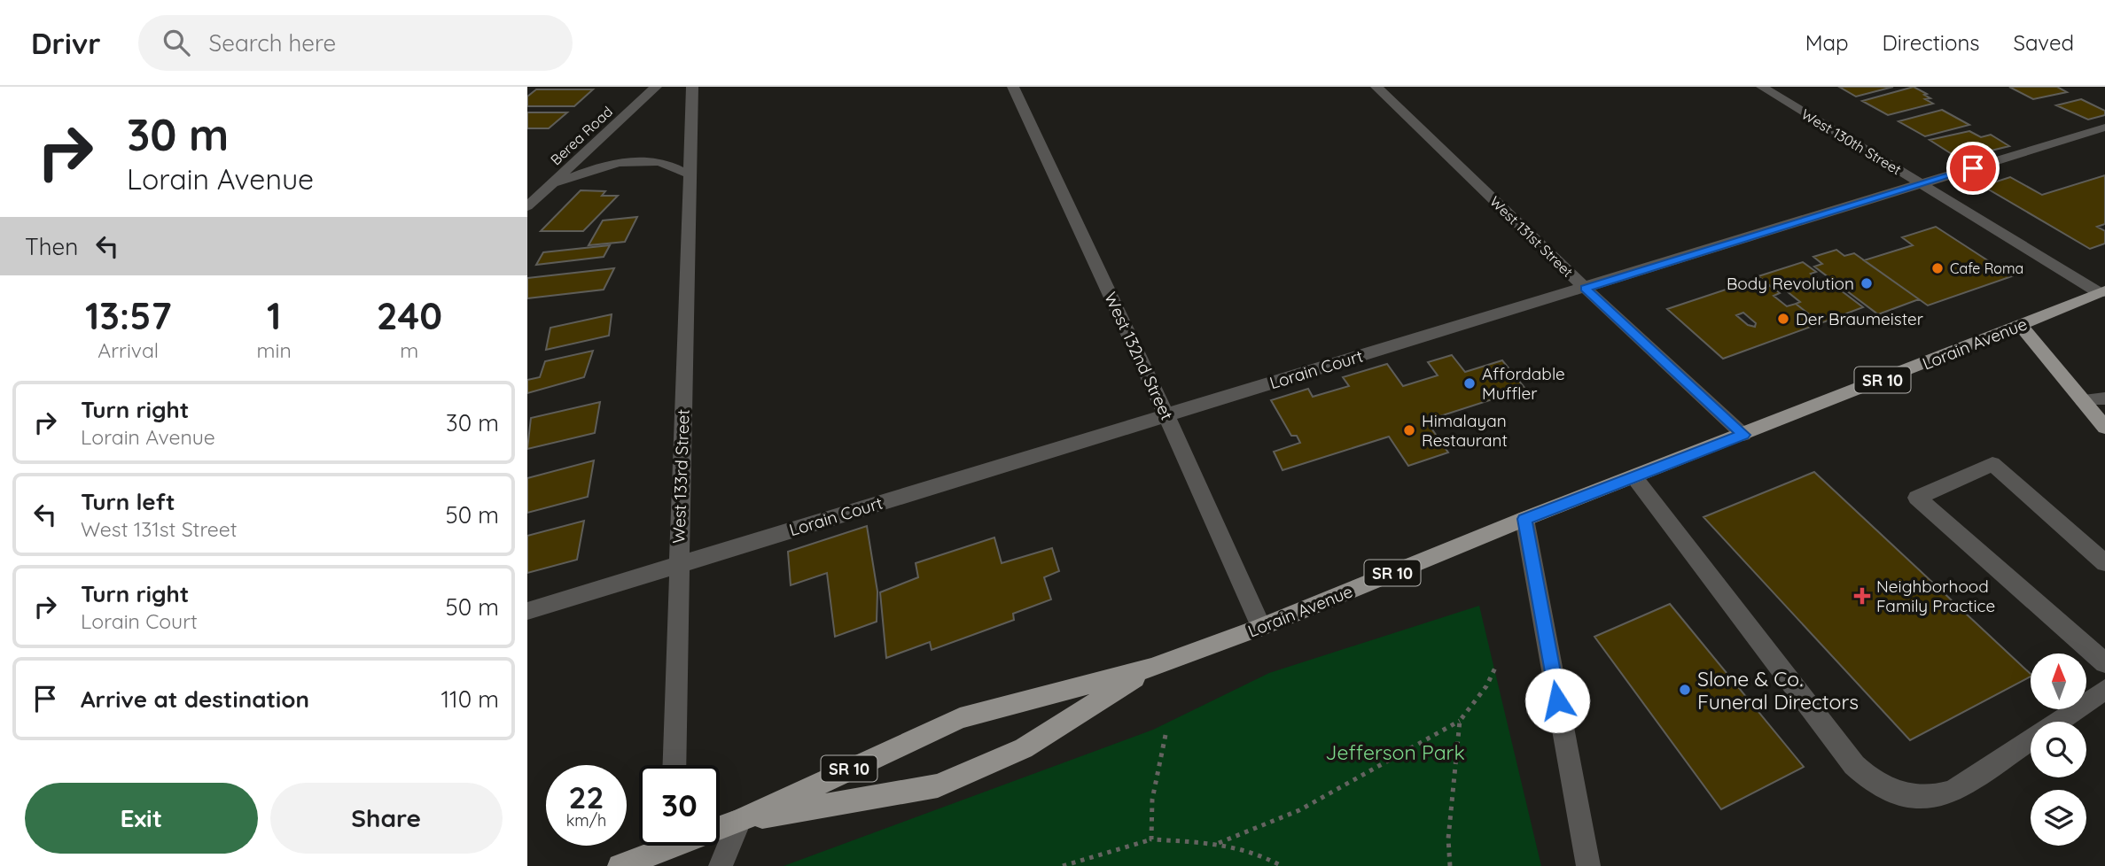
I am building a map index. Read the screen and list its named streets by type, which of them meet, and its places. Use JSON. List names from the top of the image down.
{
  "streets": {
    "main road": ["Lorain Avenue", "SR 10"],
    "street": [
      "Berea Road",
      "West 130th Street",
      "West 131st Street",
      "West 132nd Street",
      "Lorain Court",
      "West 133rd Street"
    ]
  },
  "crossings": [
    ["West 130th Street", "Lorain Avenue"],
    ["West 130th Street", "Lorain Court"],
    ["West 131st Street", "Lorain Avenue"],
    ["West 131st Street", "Lorain Court"],
    ["Lorain Avenue", "West 132nd Street"],
    ["West 132nd Street", "Lorain Court"],
    ["Lorain Court", "West 133rd Street"]
  ],
  "parks": ["Jefferson Park"],
  "places": {
    "other": [
      "Cafe Roma",
      "Body Revolution",
      "Der Braumeister",
      "Affordable Muffler",
      "Himalayan Restaurant",
      "Slone & Co. Funeral Directors"
    ],
    "health": ["Neighborhood Family Practice"]
  },
  "north": "top",
  "page": {
    "header": "Drivr",
    "search": "Search here",
    "nav": ["Map", "Directions", "Saved"],
    "turn": ["30 m", "Lorain Avenue"],
    "then": "Then",
    "eta": [
      "13:57",
      "Arrival",
      "1",
      "min",
      "240",
      "m"
    ],
    "list": [
      {
        "name": "Turn right",
        "note": "Lorain Avenue",
        "value": "30 m"
      },
      {
        "name": "Turn left",
        "note": "West 131st Street",
        "value": "50 m"
      },
      {
        "name": "Turn right",
        "note": "Lorain Court",
        "value": "50 m"
      },
      {
        "name": "Arrive at destination",
        "value": "110 m"
      }
    ],
    "speed": "22 km/h",
    "limit": "30",
    "buttons": ["Exit", "Share"]
  }
}
